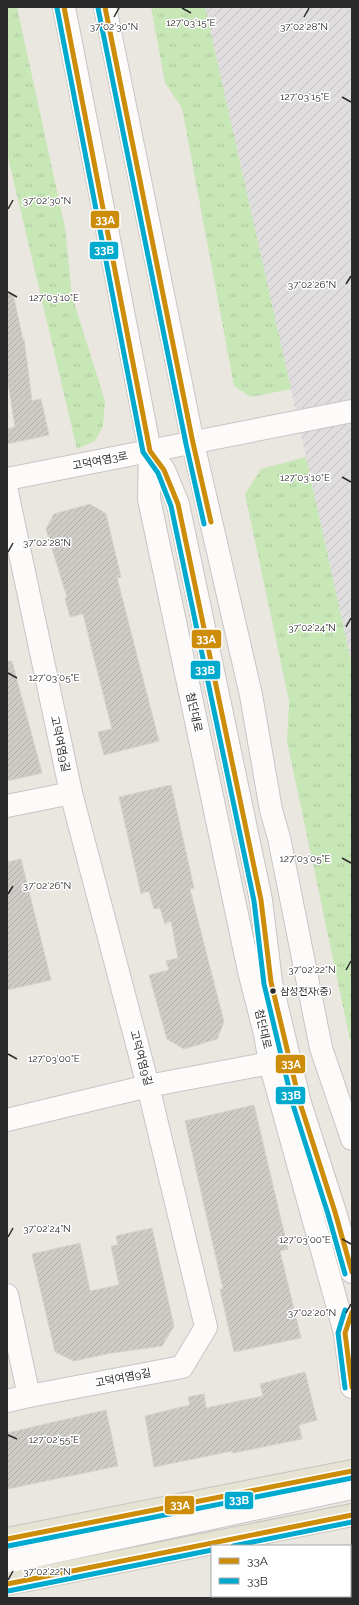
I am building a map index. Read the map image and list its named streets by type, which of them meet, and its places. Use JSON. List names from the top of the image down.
{
  "streets": {
    "street": ["고덕여염3로", "첨단대로", "고덕여염9길"]
  },
  "crossings": [
    ["고덕여염3로", "첨단대로"]
  ],
  "places": ["삼성전자(중)"],
  "lines": ["transit line 33A", "transit line 33B"],
  "legend": ["33A", "33B"],
  "coordinates": [
    "127°03'15\"E",
    "37°02'30\"N",
    "37°02'28\"N",
    "37°02'26\"N",
    "127°03'10\"E",
    "37°02'24\"N",
    "127°03'05\"E",
    "37°02'22\"N",
    "127°03'00\"E",
    "37°02'20\"N",
    "127°02'55\"E"
  ]
}
